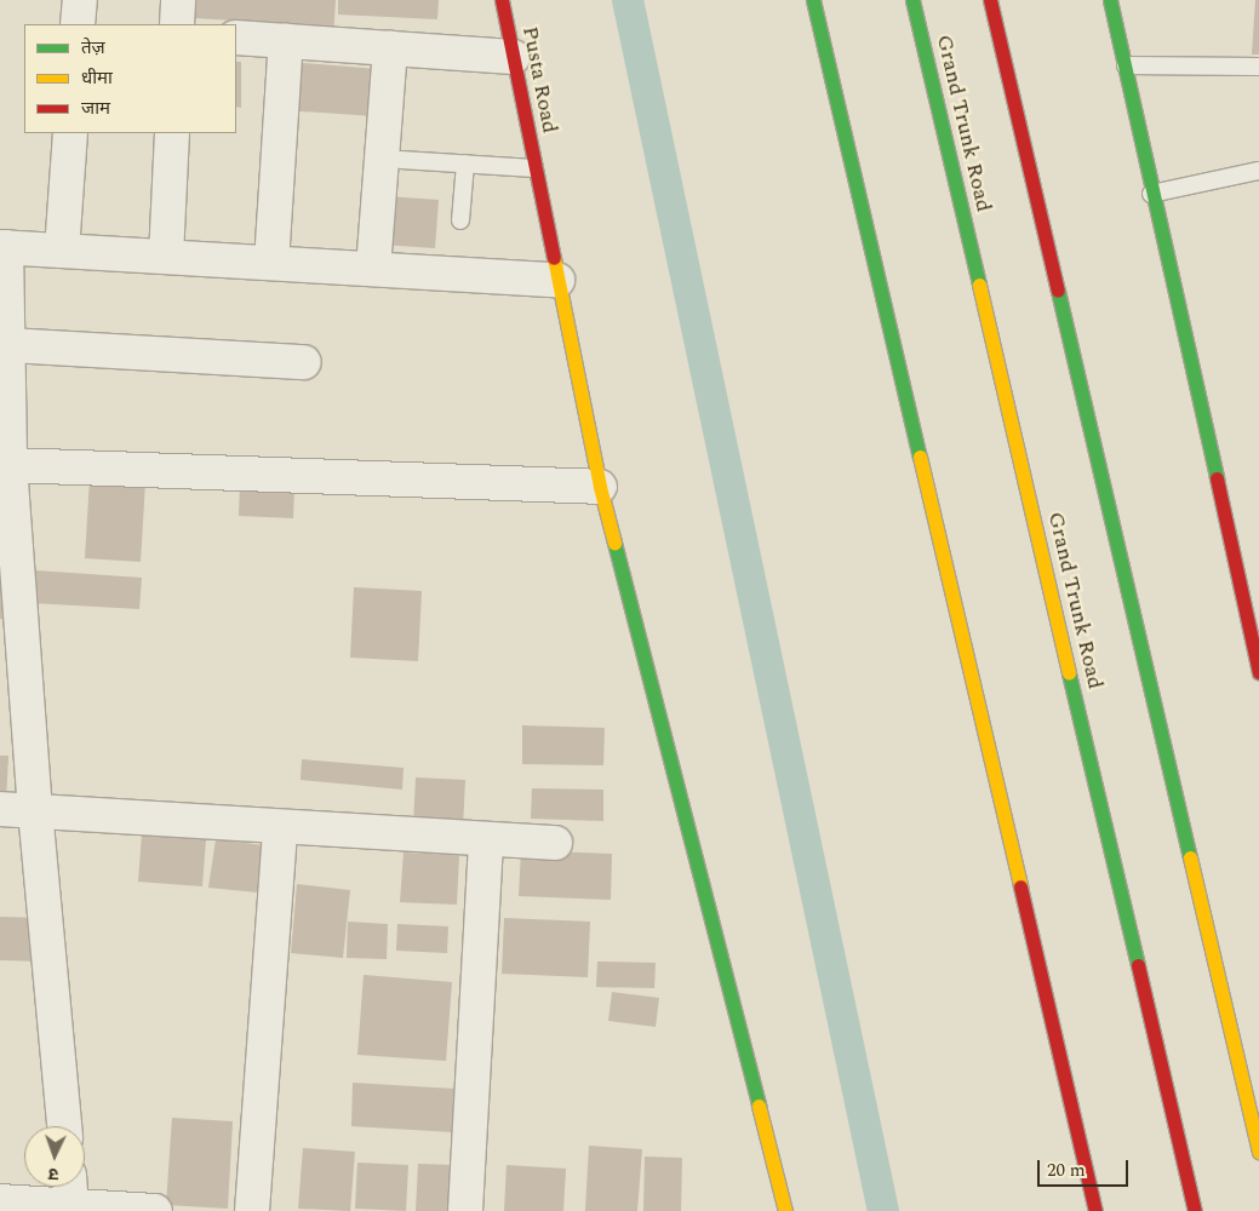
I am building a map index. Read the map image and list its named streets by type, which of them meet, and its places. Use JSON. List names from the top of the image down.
{
  "streets": {
    "main road": ["Pusta Road", "Grand Trunk Road"]
  },
  "legend": ["तेज़", "धीमा", "जाम"],
  "scale_bar": "20 m",
  "north": "bottom"
}
